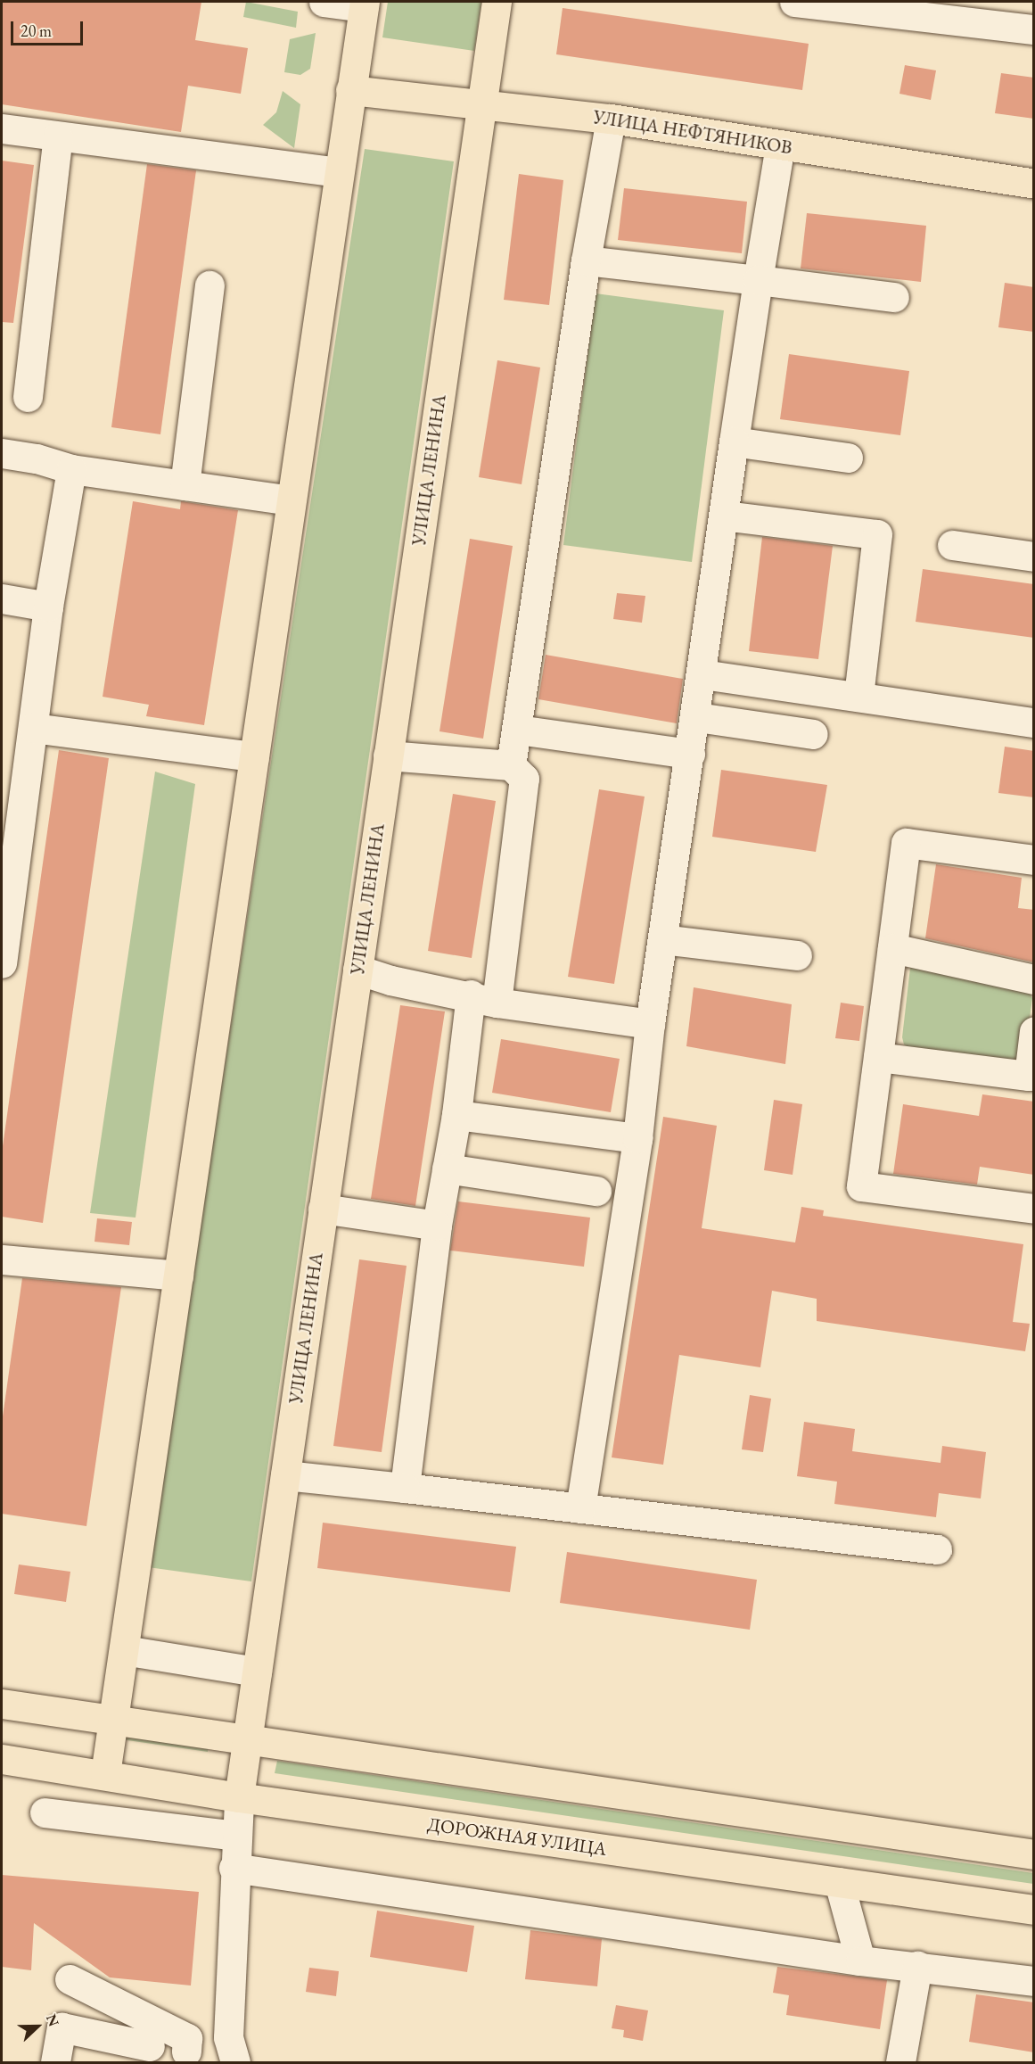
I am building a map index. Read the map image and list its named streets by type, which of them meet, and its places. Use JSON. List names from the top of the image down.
{
  "streets": {
    "main road": ["УЛИЦА НЕФТЯНИКОВ", "УЛИЦА ЛЕНИНА", "ДОРОЖНАЯ УЛИЦА"]
  },
  "crossings": [
    ["УЛИЦА НЕФТЯНИКОВ", "УЛИЦА ЛЕНИНА"],
    ["УЛИЦА ЛЕНИНА", "ДОРОЖНАЯ УЛИЦА"]
  ],
  "scale_bar": "20 m",
  "north": "right"
}
